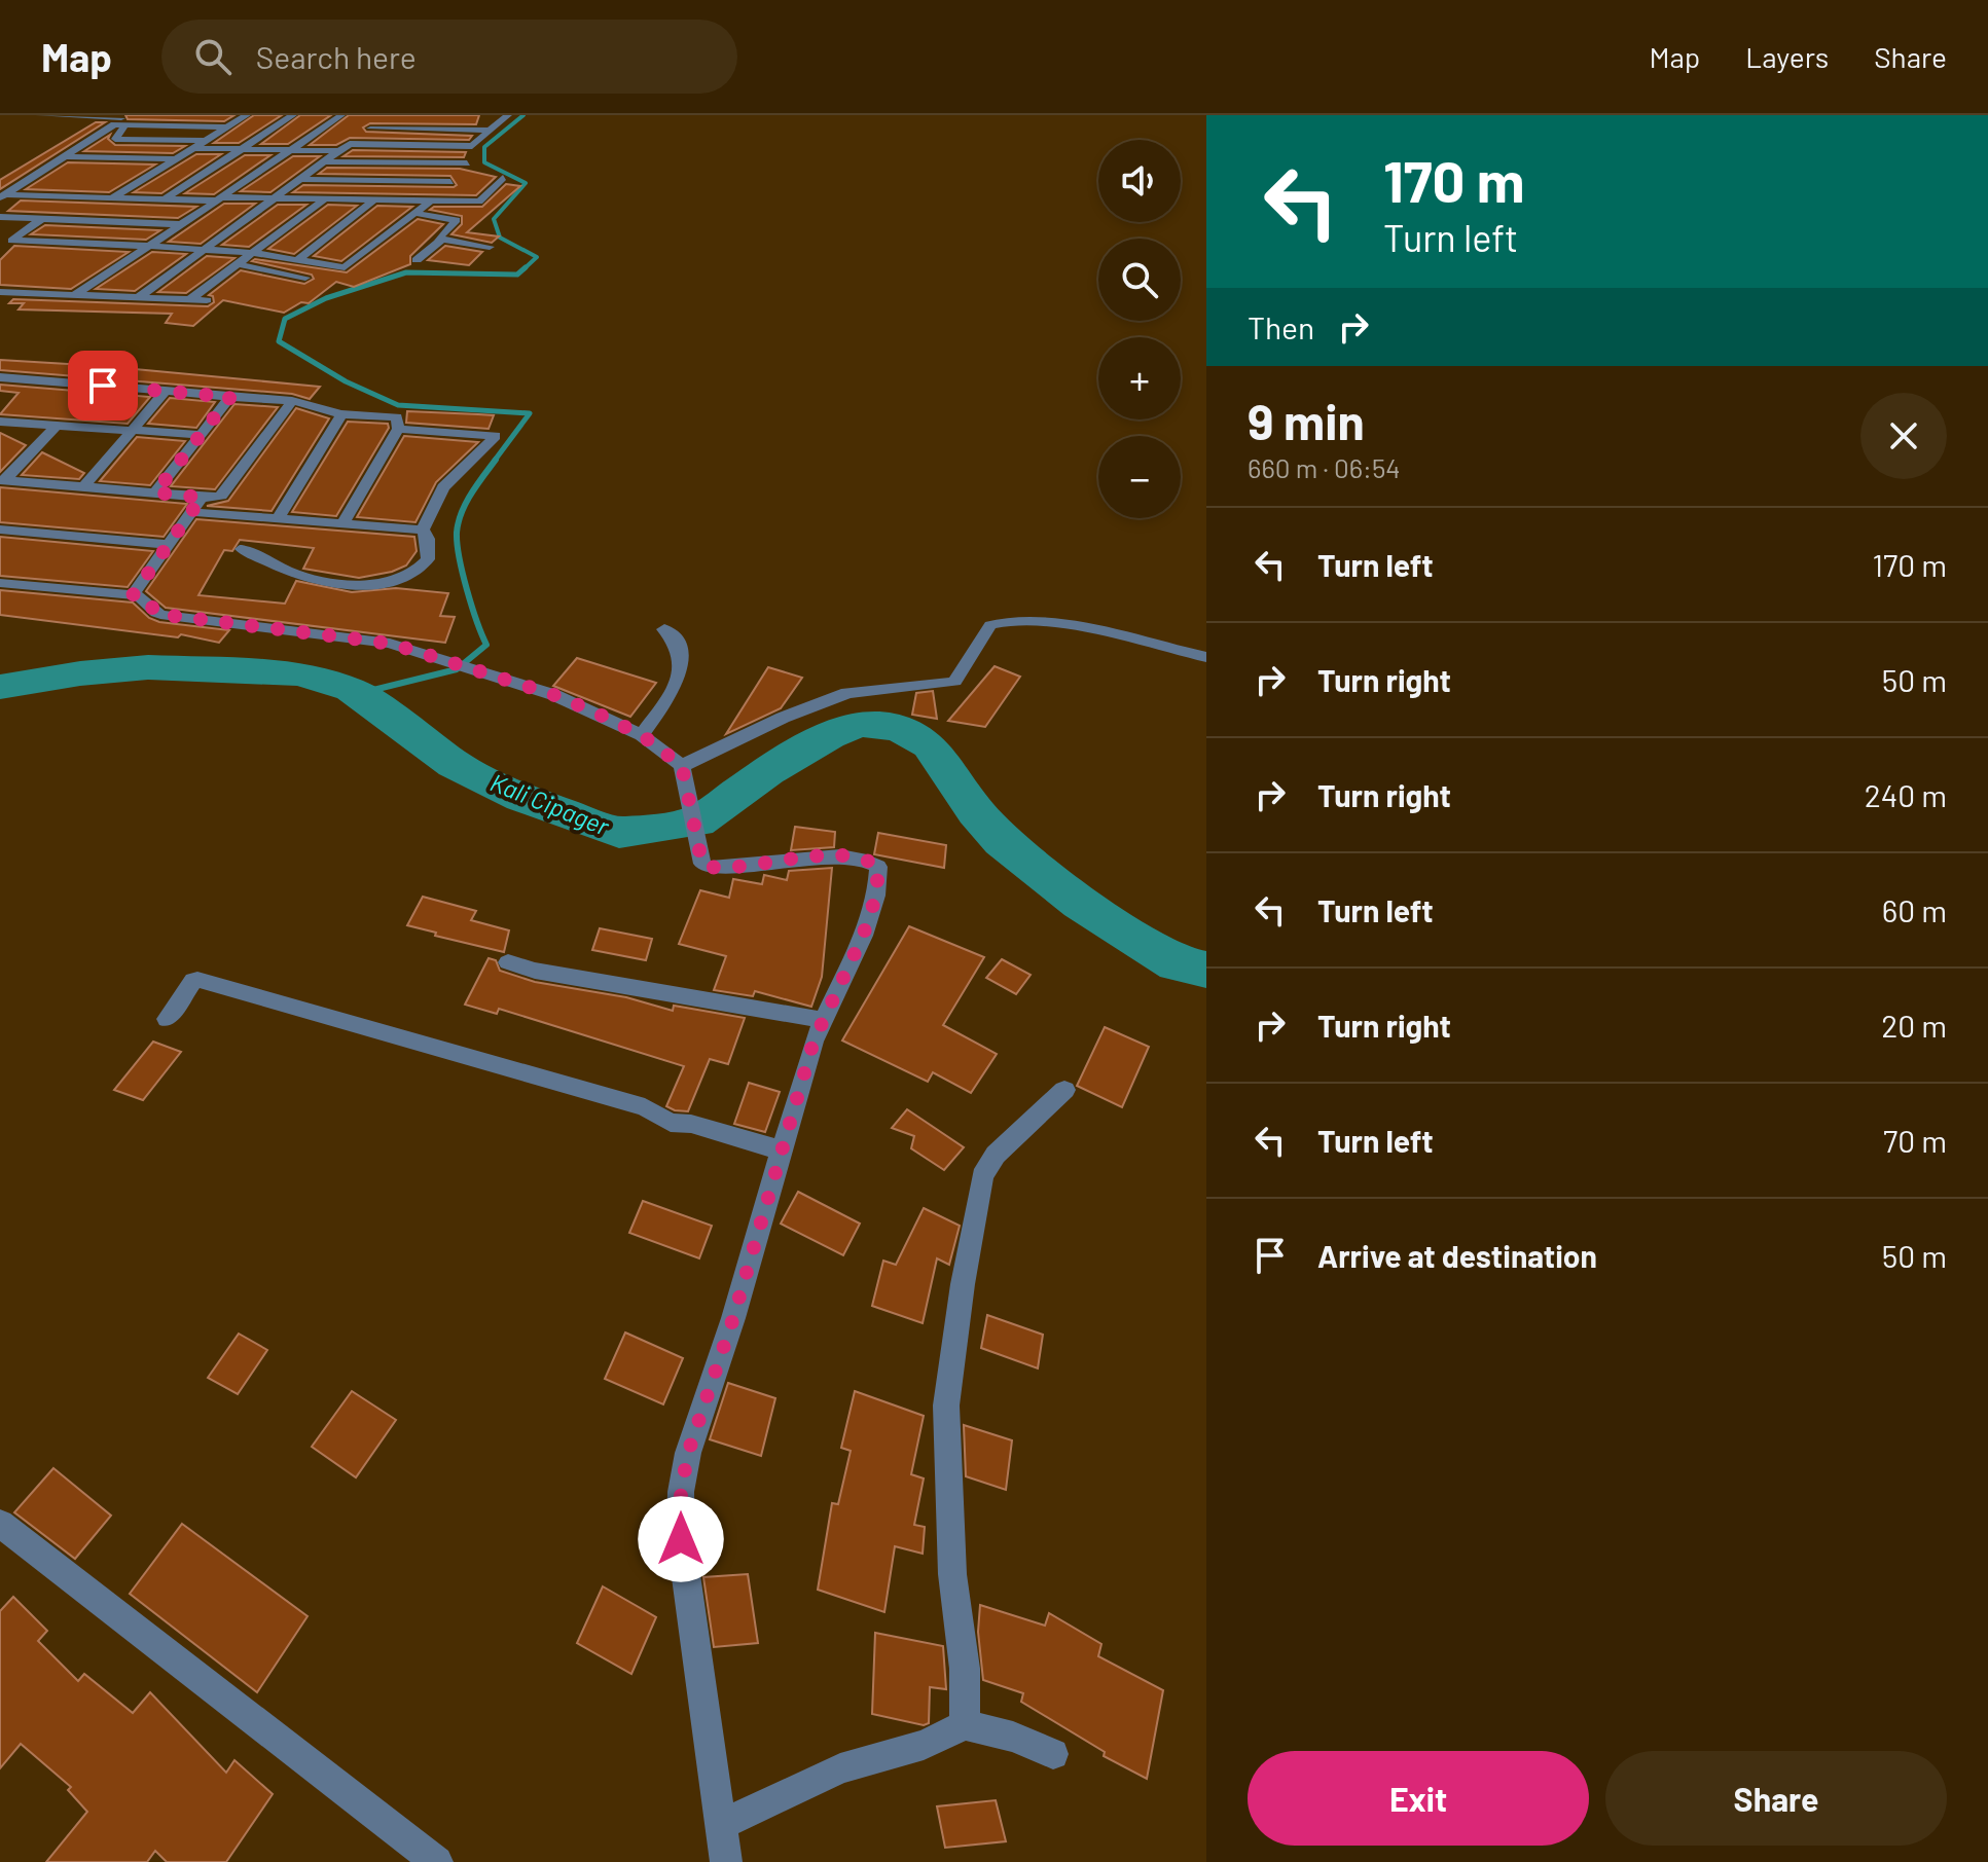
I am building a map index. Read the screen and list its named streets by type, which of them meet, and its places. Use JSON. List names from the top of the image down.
{
  "water": ["Kali Cipager"],
  "page": {
    "header": "Map",
    "search": "Search here",
    "nav": ["Map", "Layers", "Share"],
    "turn": ["170 m", "Turn left"],
    "map_buttons": ["+", "−"],
    "then": "Then",
    "heading": ["9 min", "660 m · 06:54"],
    "list": [
      {
        "name": "Turn left",
        "value": "170 m"
      },
      {
        "name": "Turn right",
        "value": "50 m"
      },
      {
        "name": "Turn right",
        "value": "240 m"
      },
      {
        "name": "Turn left",
        "value": "60 m"
      },
      {
        "name": "Turn right",
        "value": "20 m"
      },
      {
        "name": "Turn left",
        "value": "70 m"
      },
      {
        "name": "Arrive at destination",
        "value": "50 m"
      }
    ],
    "buttons": ["Exit", "Share"]
  }
}
